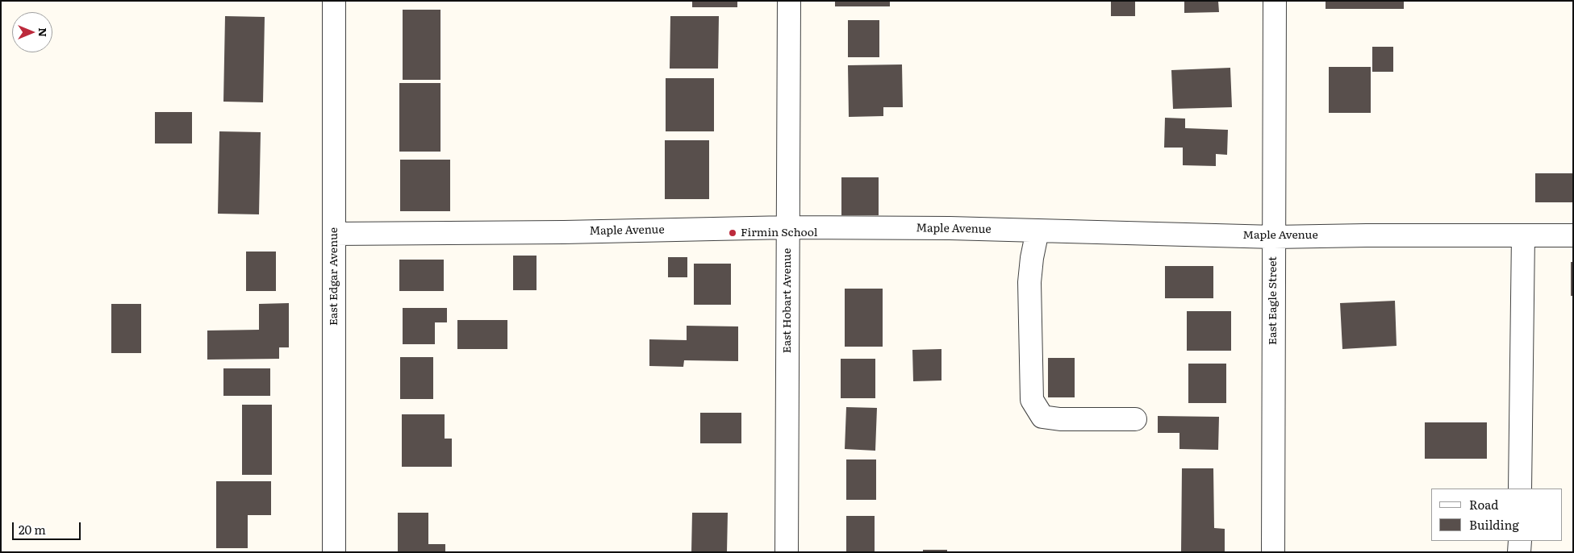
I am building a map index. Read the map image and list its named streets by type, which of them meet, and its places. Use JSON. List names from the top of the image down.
{
  "streets": {
    "street": [
      "Maple Avenue",
      "East Edgar Avenue",
      "East Hobart Avenue",
      "East Eagle Street"
    ]
  },
  "crossings": [
    ["Maple Avenue", "East Edgar Avenue"],
    ["Maple Avenue", "East Hobart Avenue"],
    ["Maple Avenue", "East Eagle Street"]
  ],
  "places": ["Firmin School"],
  "legend": ["Road", "Building"],
  "scale_bar": "20 m",
  "north": "right"
}
